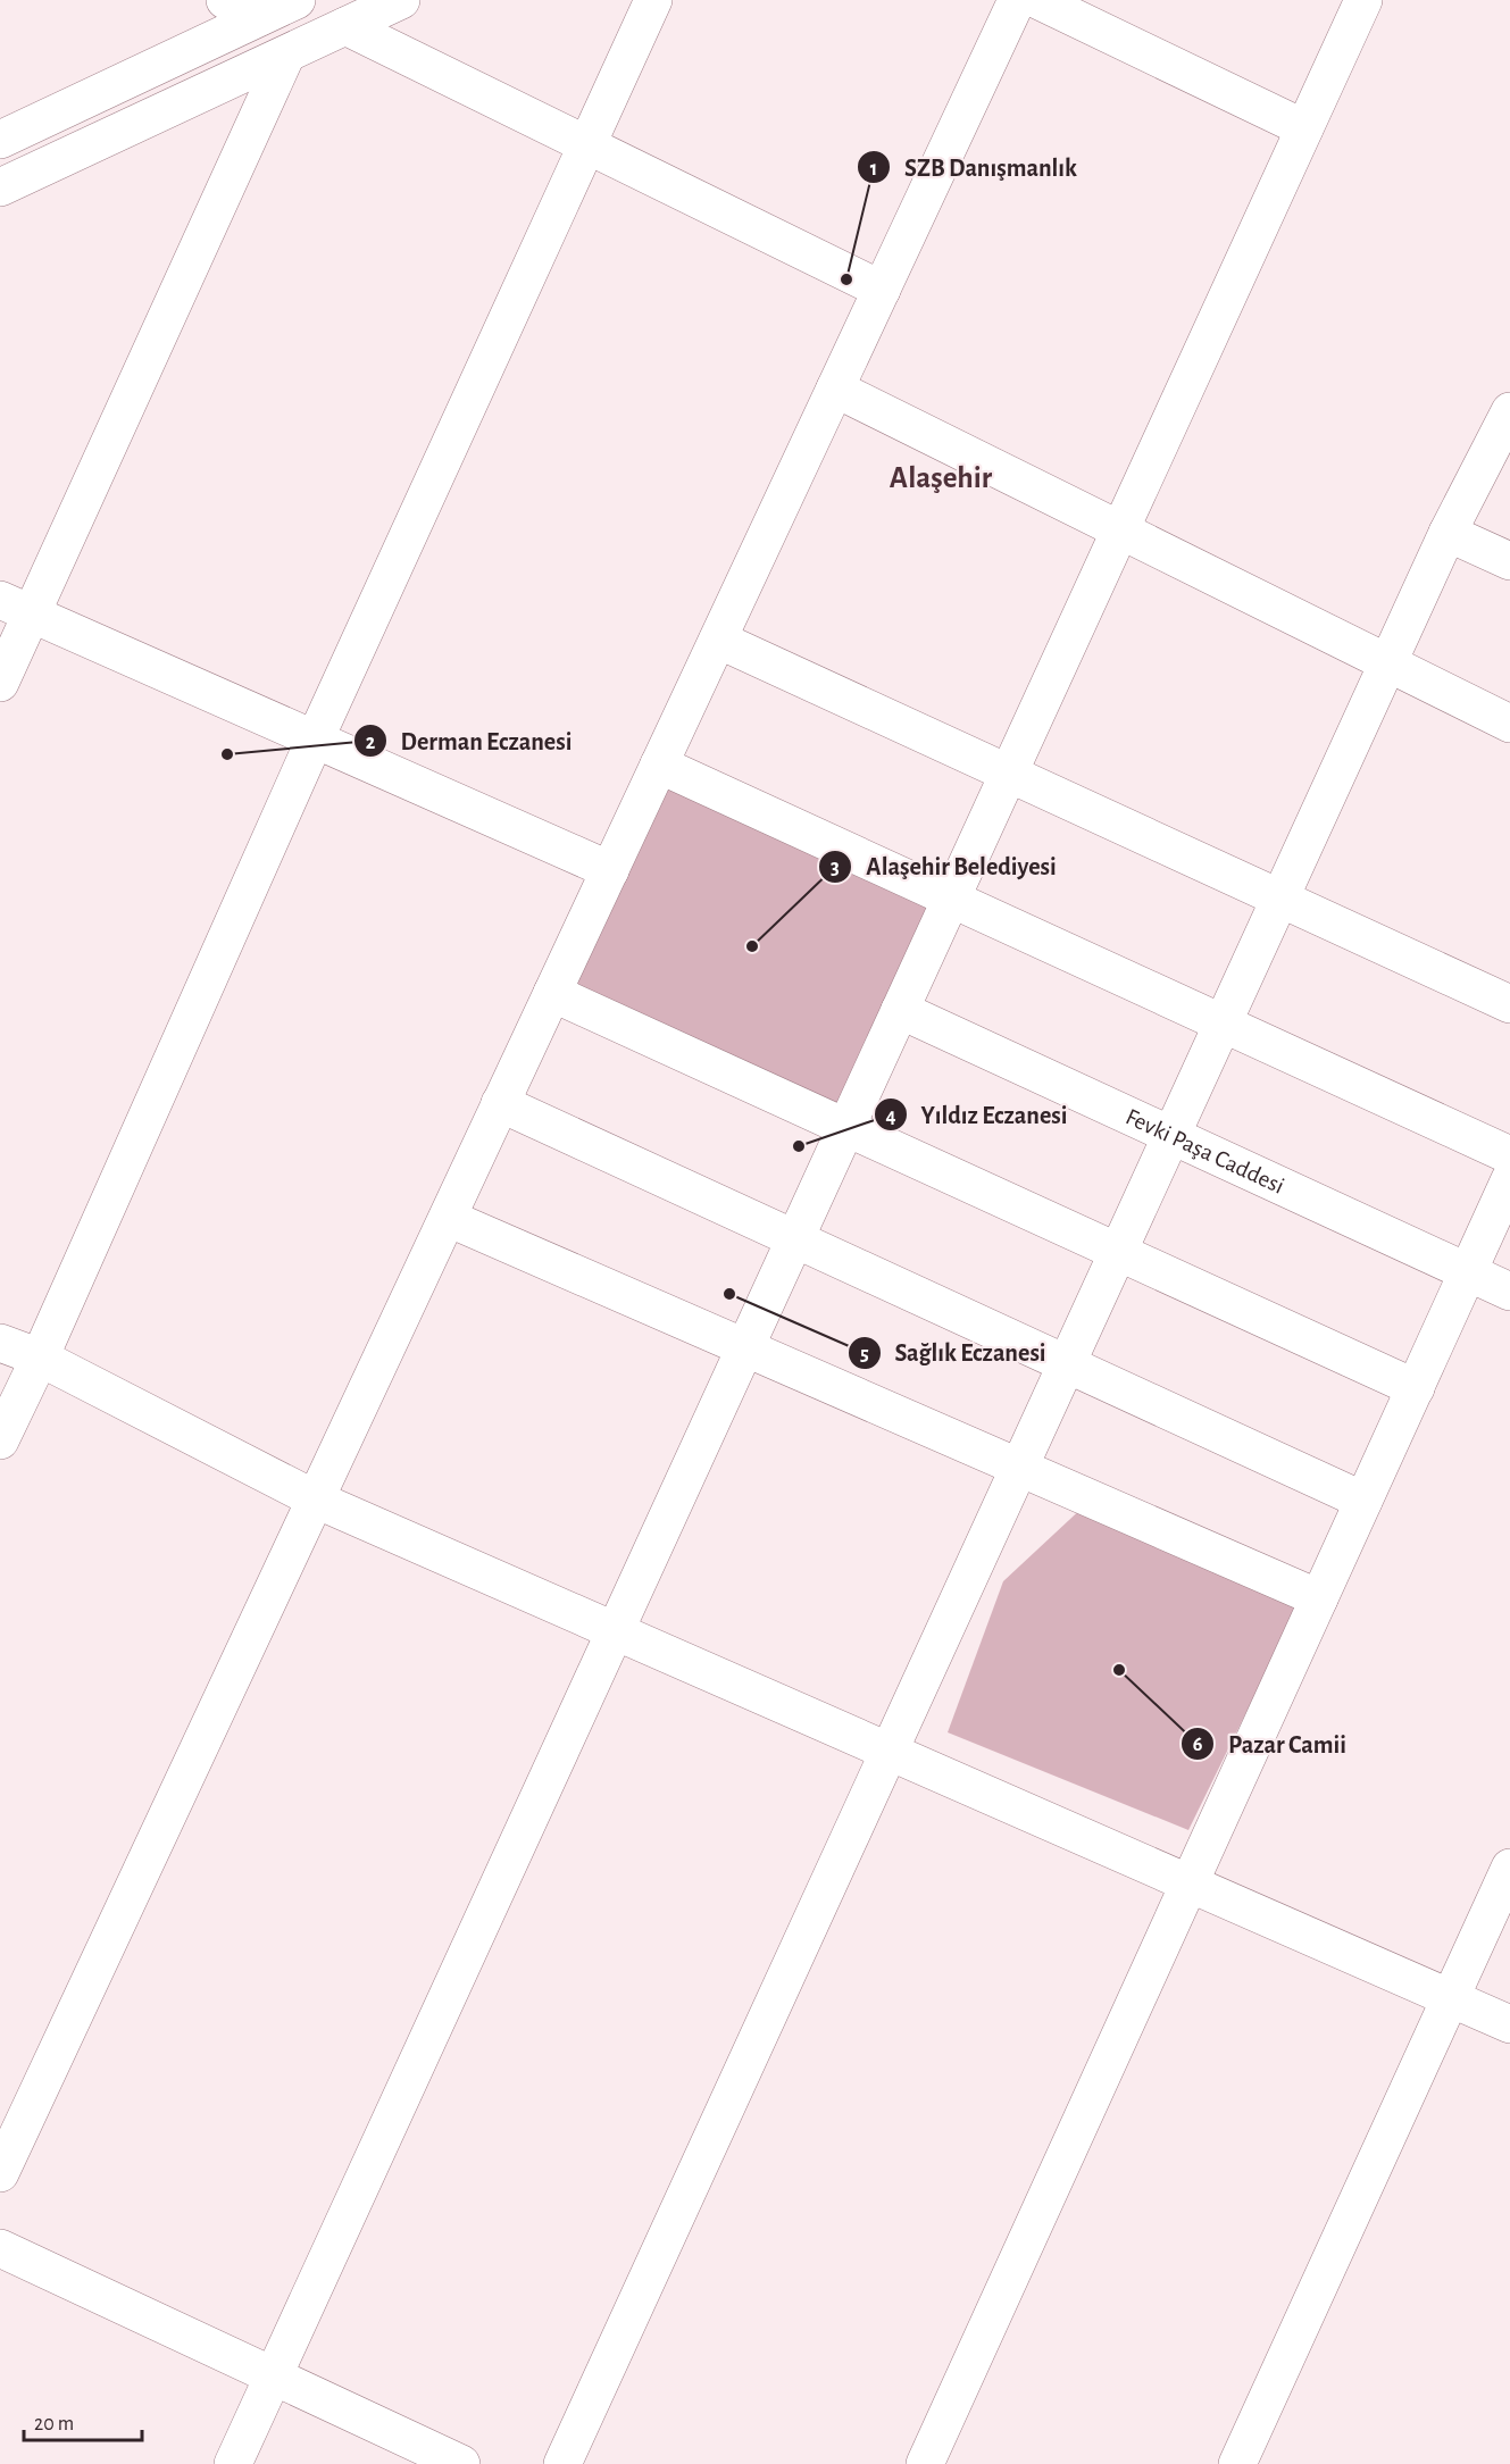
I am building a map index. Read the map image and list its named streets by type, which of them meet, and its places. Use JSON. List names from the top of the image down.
{
  "streets": {
    "street": ["Fevki Paşa Caddesi"]
  },
  "districts": ["Alaşehir"],
  "places": [
    "SZB Danışmanlık",
    "Derman Eczanesi",
    "Alaşehir Belediyesi",
    "Yıldız Eczanesi",
    "Sağlık Eczanesi",
    "Pazar Camii"
  ],
  "scale_bar": "20 m"
}
